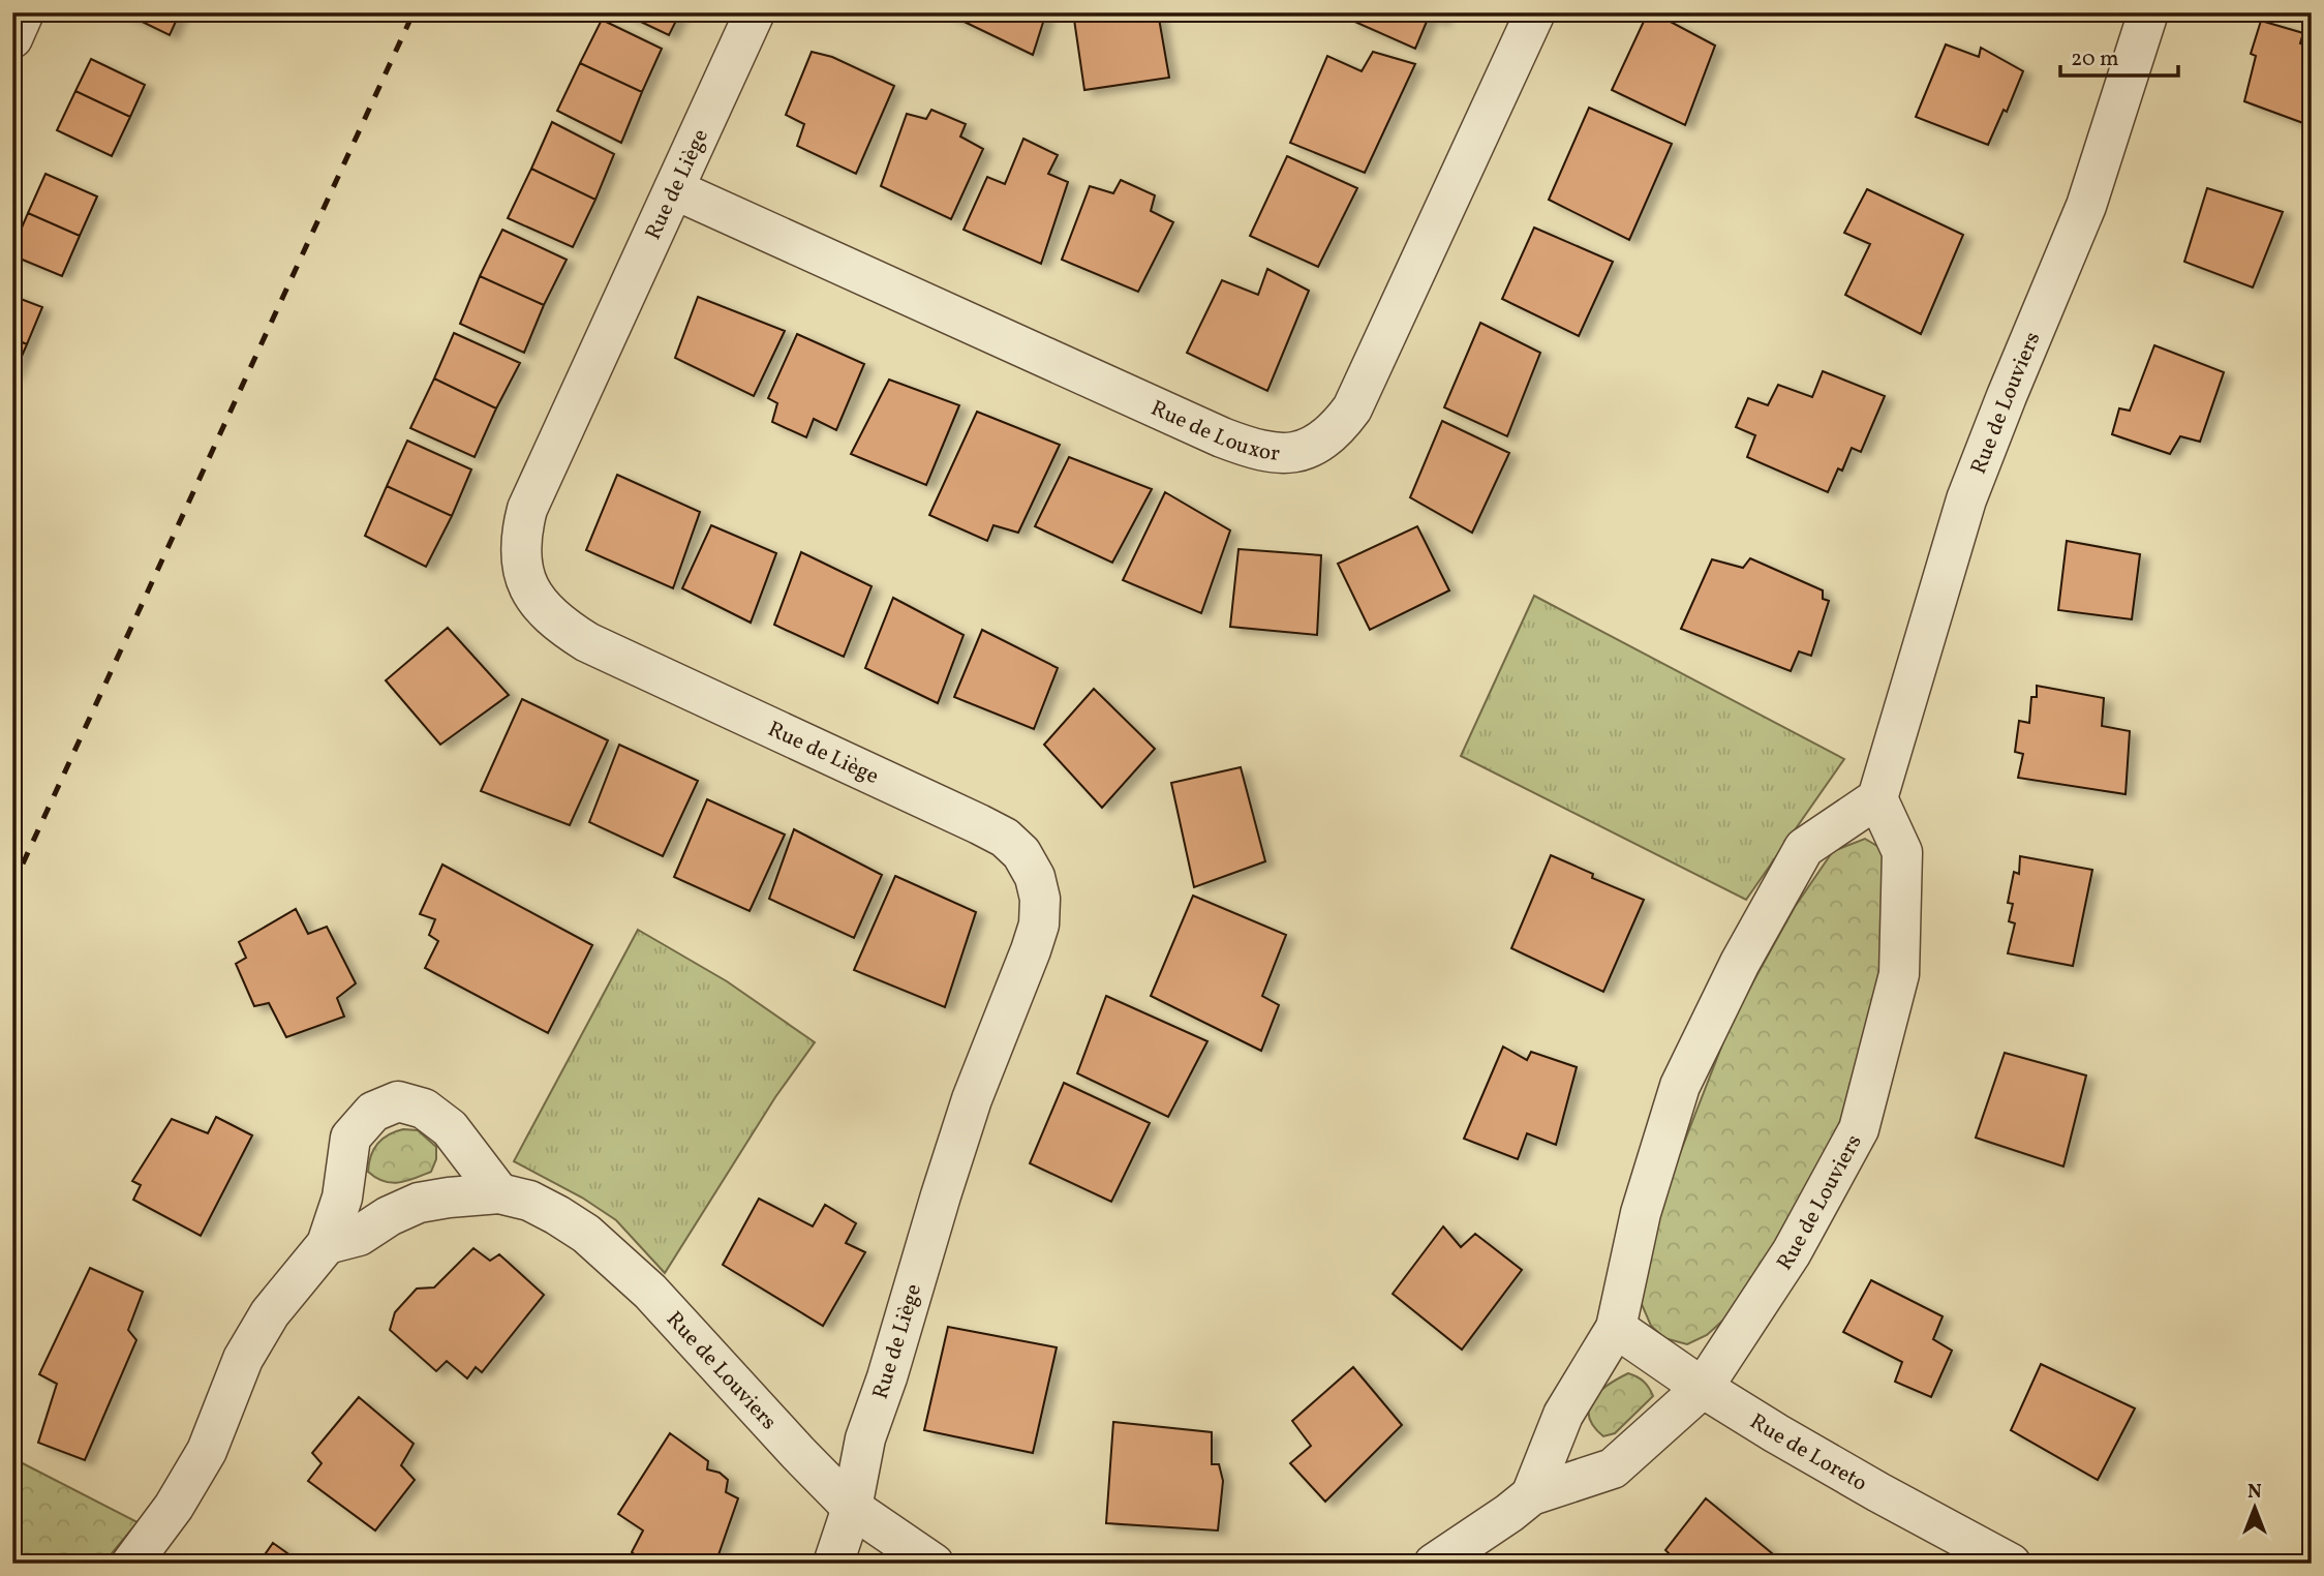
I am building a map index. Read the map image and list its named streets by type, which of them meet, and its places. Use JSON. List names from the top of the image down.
{
  "streets": {
    "street": [
      "Rue de Liège",
      "Rue de Louviers",
      "Rue de Louxor",
      "Rue de Loreto"
    ]
  },
  "crossings": [
    ["Rue de Liège", "Rue de Louviers"],
    ["Rue de Liège", "Rue de Louxor"],
    ["Rue de Louviers", "Rue de Loreto"]
  ],
  "scale_bar": "20 m",
  "north": "top"
}
